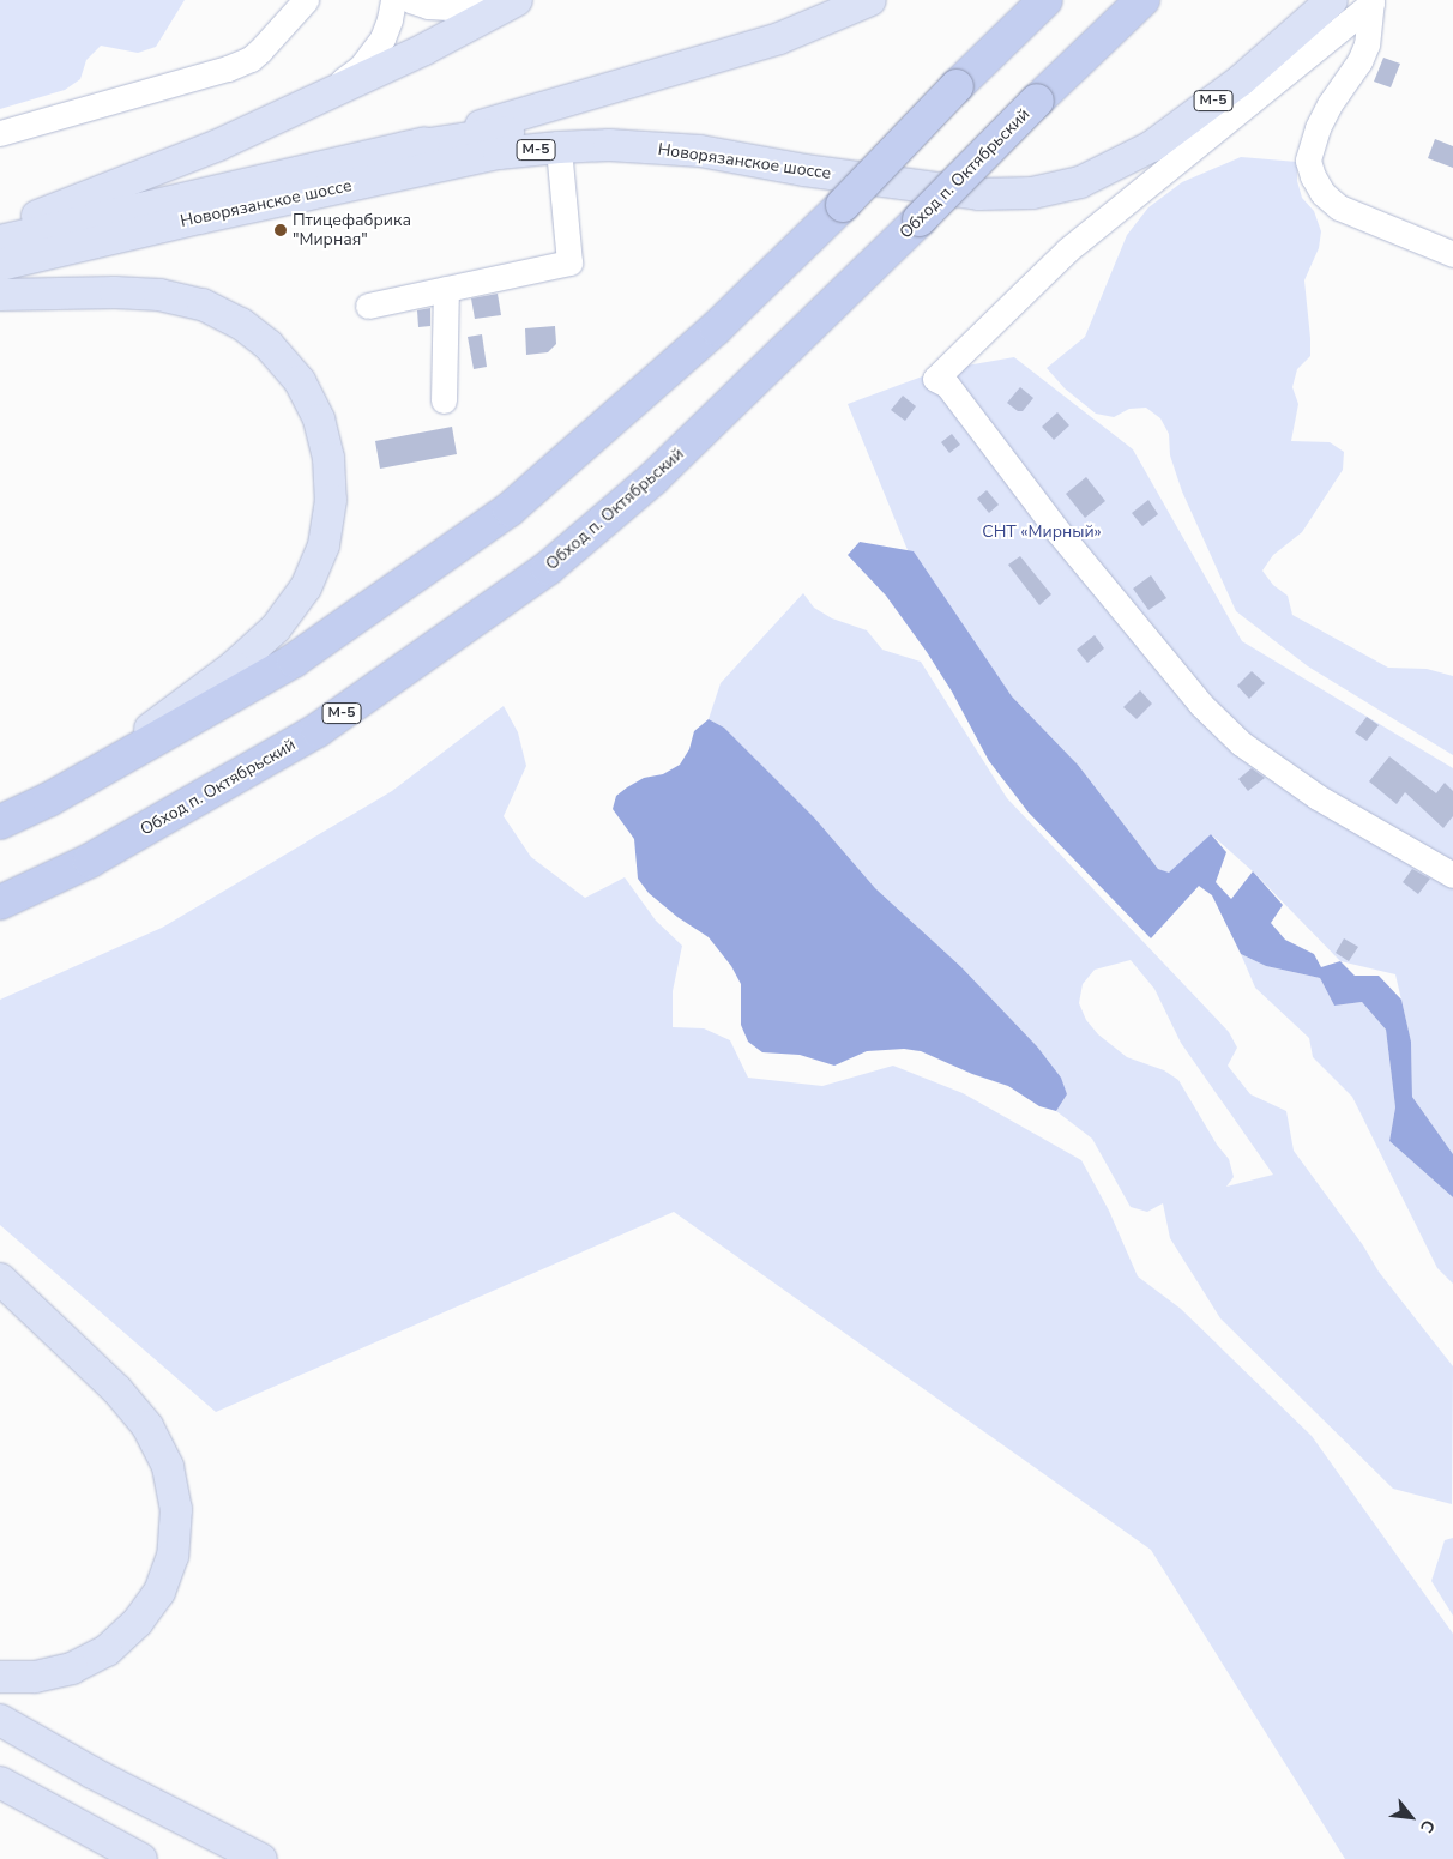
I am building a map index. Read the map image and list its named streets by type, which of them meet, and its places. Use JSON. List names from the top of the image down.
{
  "streets": {
    "highway": ["М-5", "Обход п. Октябрьский"],
    "main road": ["Новорязанское шоссе"]
  },
  "parks": ["СНТ «Мирный»"],
  "places": ["Птицефабрика \"Мирная\""],
  "north": "bottom right"
}
